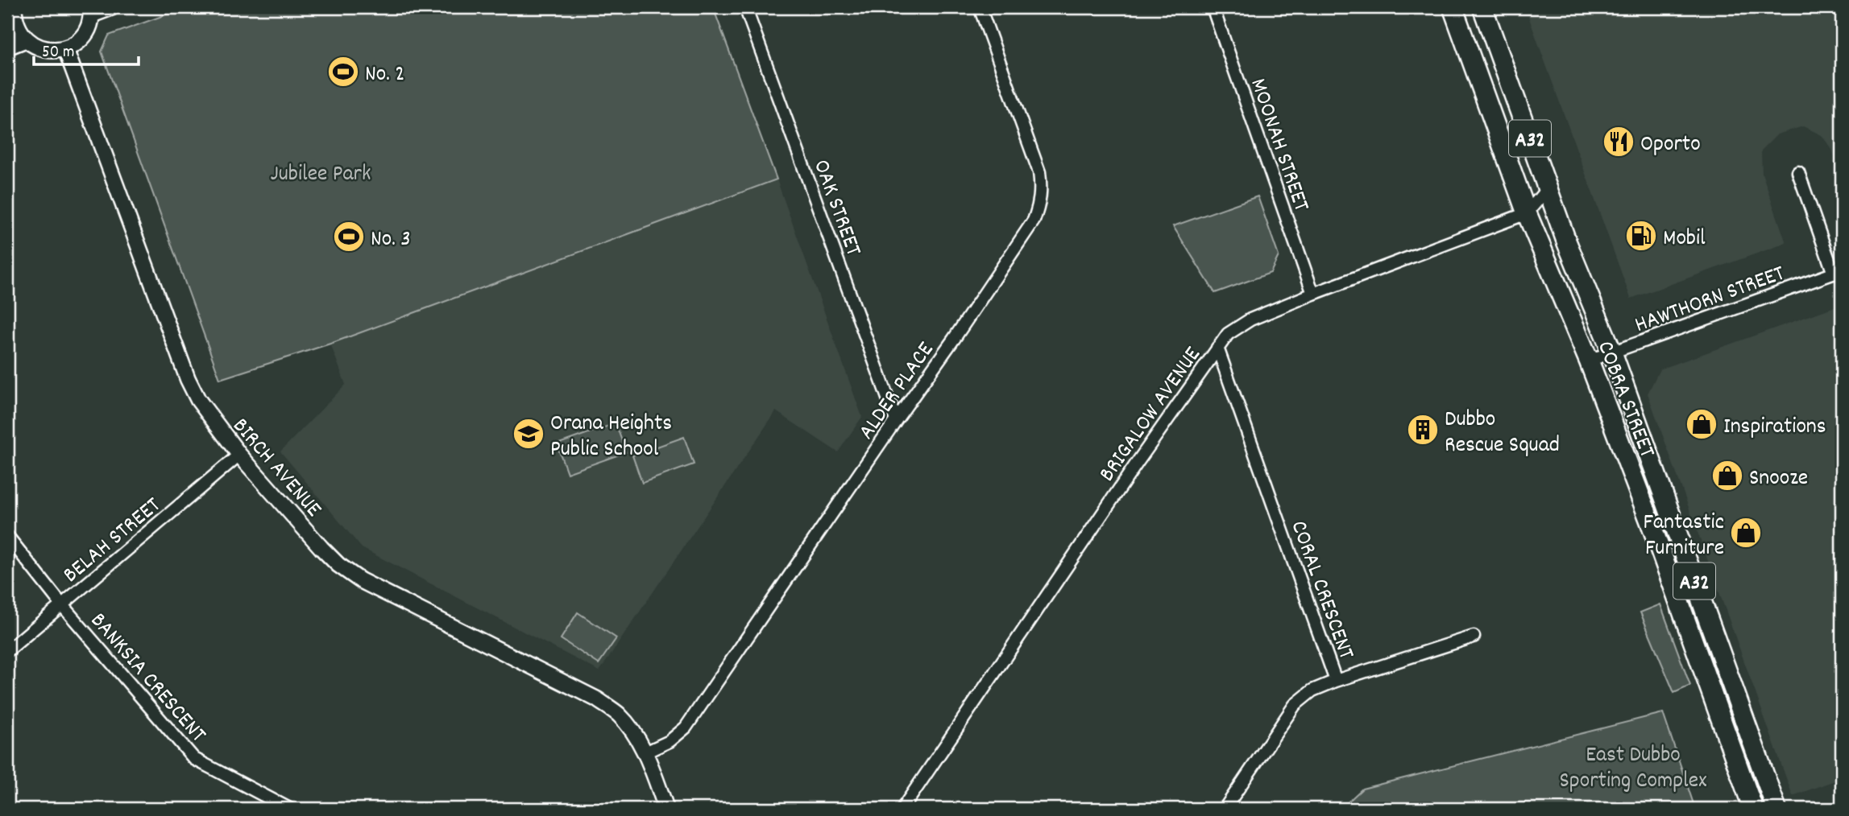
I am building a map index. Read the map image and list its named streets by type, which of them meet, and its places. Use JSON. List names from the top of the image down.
{
  "streets": {
    "highway": ["A32", "COBRA STREET"],
    "street": [
      "MOONAH STREET",
      "OAK STREET",
      "HAWTHORN STREET",
      "ALDER PLACE",
      "BRIGALOW AVENUE",
      "BIRCH AVENUE",
      "BELAH STREET",
      "CORAL CRESCENT",
      "BANKSIA CRESCENT"
    ]
  },
  "crossings": [
    ["MOONAH STREET", "BRIGALOW AVENUE"],
    ["OAK STREET", "ALDER PLACE"],
    ["HAWTHORN STREET", "COBRA STREET"],
    ["ALDER PLACE", "BIRCH AVENUE"],
    ["COBRA STREET", "BRIGALOW AVENUE"],
    ["BRIGALOW AVENUE", "CORAL CRESCENT"],
    ["BIRCH AVENUE", "BELAH STREET"],
    ["BELAH STREET", "BANKSIA CRESCENT"]
  ],
  "parks": ["Jubilee Park", "East Dubbo Sporting Complex"],
  "places": {
    "sports": ["No. 2", "No. 3"],
    "restaurant": ["Oporto"],
    "fuel station": ["Mobil"],
    "shop": ["Inspirations", "Snooze", "Fantastic Furniture"],
    "building": ["Dubbo Rescue Squad"],
    "school or university": ["Orana Heights Public School"]
  },
  "scale_bar": "50 m"
}
